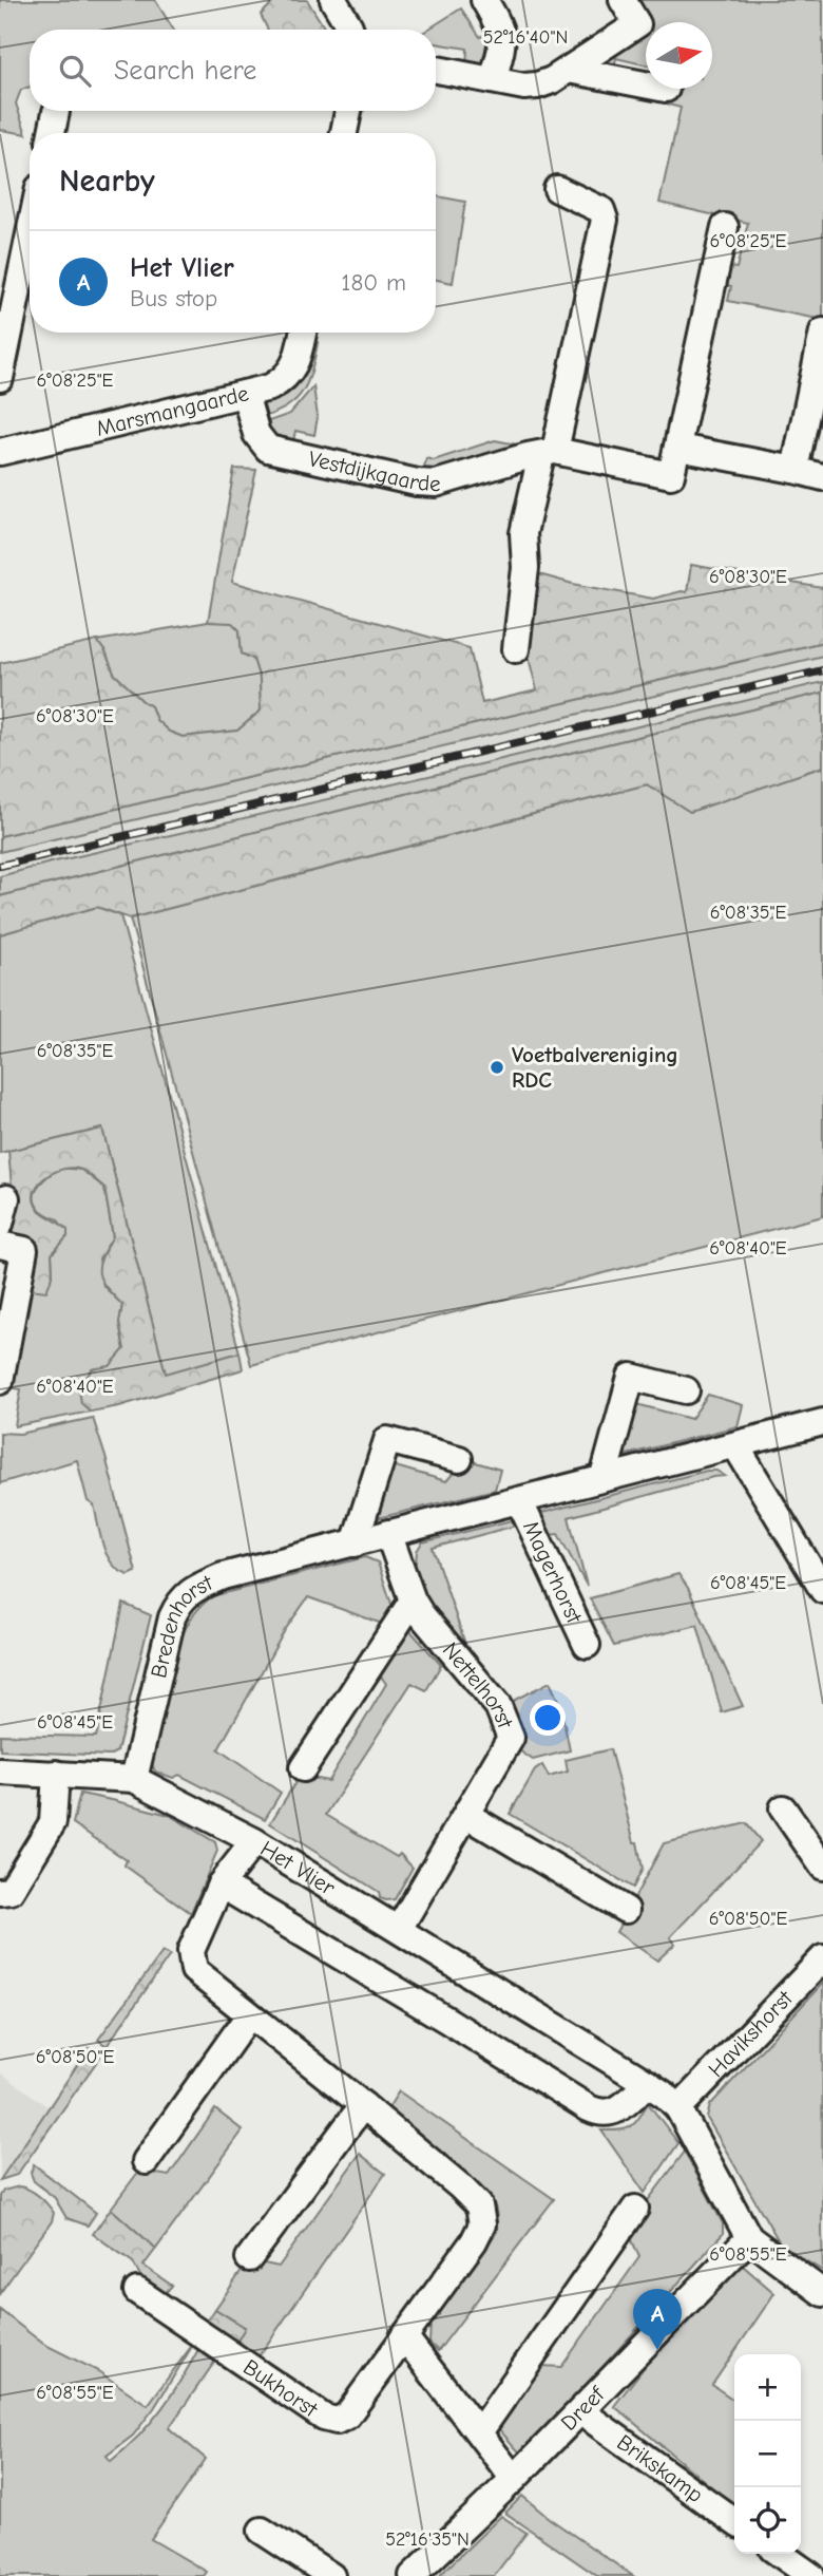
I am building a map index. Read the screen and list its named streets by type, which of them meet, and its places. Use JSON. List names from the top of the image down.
{
  "streets": {
    "street": [
      "Marsmangaarde",
      "Vestdijkgaarde",
      "Magerhorst",
      "Bredenhorst",
      "Nettelhorst",
      "Het Vlier",
      "Havikshorst",
      "Bukhorst",
      "Dreef",
      "Brikskamp"
    ]
  },
  "crossings": [
    ["Marsmangaarde", "Vestdijkgaarde"],
    ["Magerhorst", "Bredenhorst"],
    ["Bredenhorst", "Nettelhorst"],
    ["Bredenhorst", "Het Vlier"],
    ["Nettelhorst", "Het Vlier"],
    ["Het Vlier", "Havikshorst"],
    ["Het Vlier", "Bukhorst"],
    ["Het Vlier", "Dreef"],
    ["Dreef", "Brikskamp"]
  ],
  "places": ["Voetbalvereniging RDC"],
  "north": "right",
  "page": {
    "search": "Search here",
    "heading": "Nearby",
    "list": [
      {
        "mark": "A",
        "name": "Het Vlier",
        "note": "Bus stop",
        "value": "180 m"
      }
    ],
    "pins": "A",
    "map_buttons": ["+", "−"]
  },
  "coordinates": [
    "52°16'40\"N",
    "6°08'25\"E",
    "6°08'30\"E",
    "6°08'35\"E",
    "6°08'40\"E",
    "6°08'45\"E",
    "6°08'50\"E",
    "6°08'55\"E",
    "52°16'35\"N"
  ]
}
